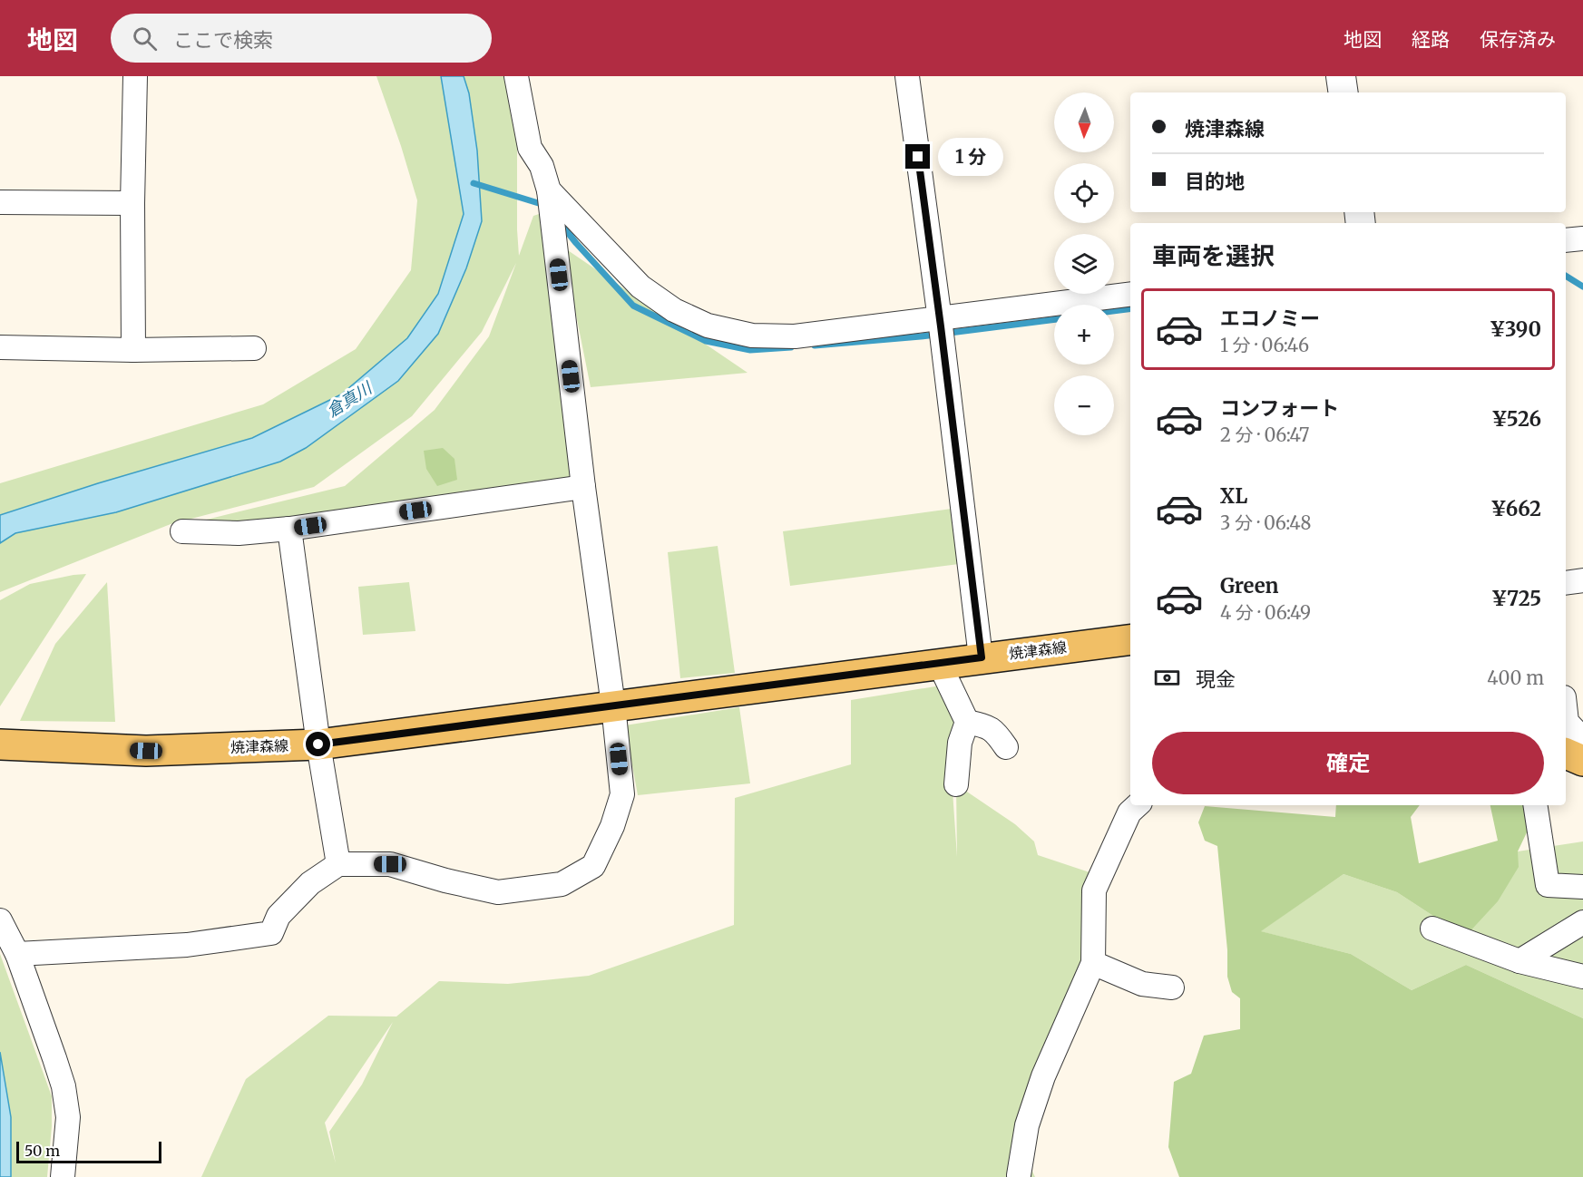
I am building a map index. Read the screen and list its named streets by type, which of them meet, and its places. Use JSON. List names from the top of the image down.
{
  "streets": {
    "main road": ["焼津森線"]
  },
  "water": ["倉真川"],
  "scale_bar": "50 m",
  "north": "bottom",
  "page": {
    "header": "地図",
    "search": "ここで検索",
    "nav": ["地図", "経路", "保存済み"],
    "map_buttons": ["+", "−"],
    "banner": ["焼津森線", "目的地"],
    "bubble": "1 分",
    "heading": "車両を選択",
    "list": [
      {
        "name": "エコノミー",
        "note": "1 分 · 06:46",
        "value": "¥390"
      },
      {
        "name": "コンフォート",
        "note": "2 分 · 06:47",
        "value": "¥526"
      },
      {
        "name": "XL",
        "note": "3 分 · 06:48",
        "value": "¥662"
      },
      {
        "name": "Green",
        "note": "4 分 · 06:49",
        "value": "¥725"
      }
    ],
    "pay": ["現金", "400 m"],
    "buttons": "確定",
    "scale": "50 m"
  }
}
